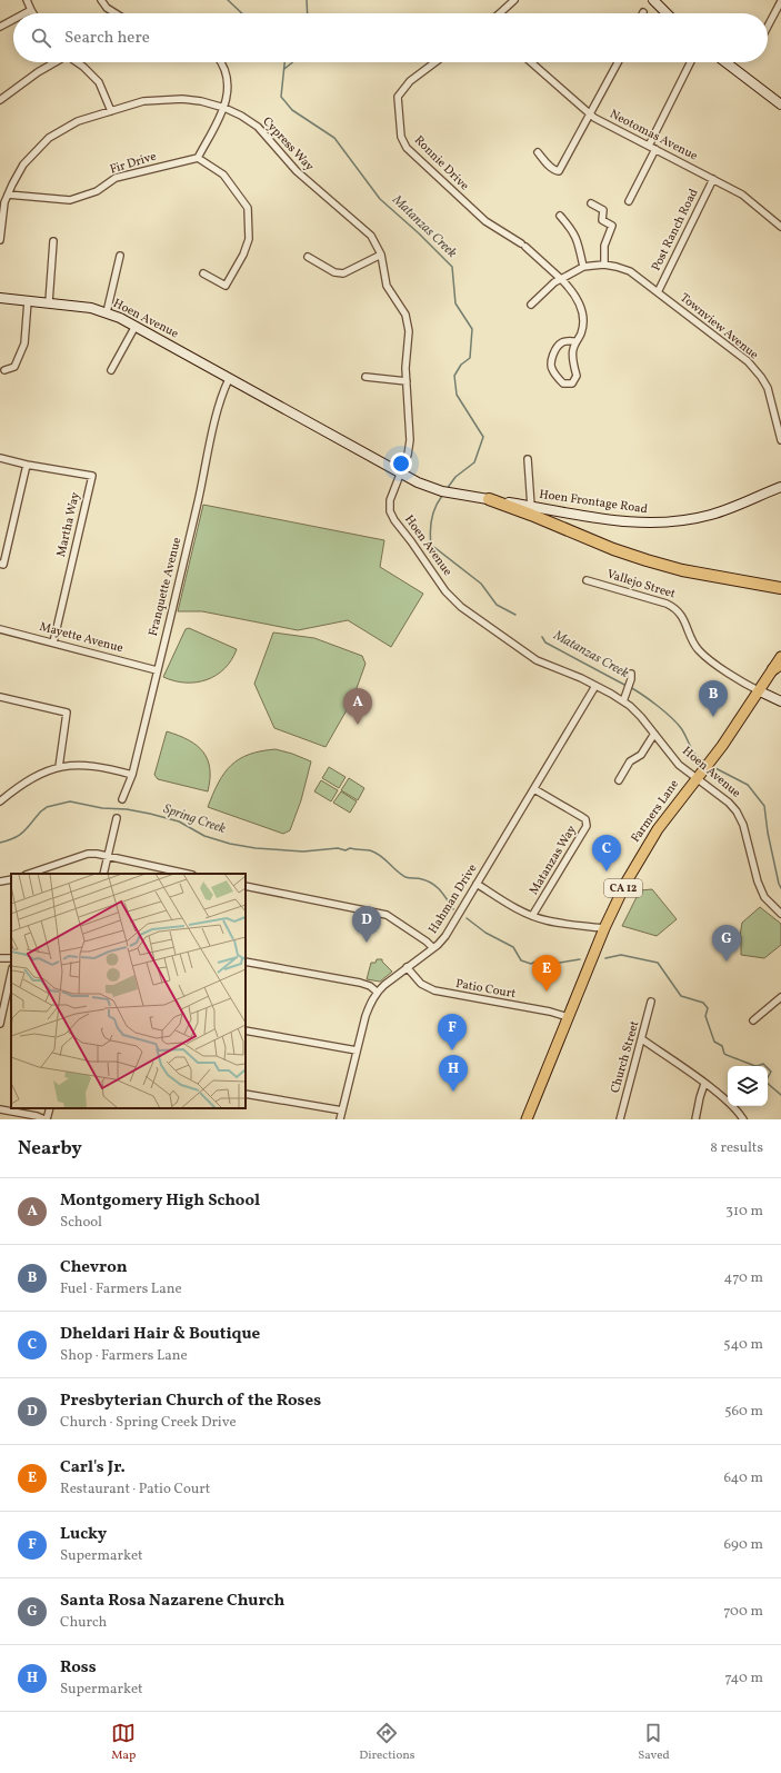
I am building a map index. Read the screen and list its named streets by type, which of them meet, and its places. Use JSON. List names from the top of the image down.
{
  "streets": {
    "main road": ["Farmers Lane", "CA 12"],
    "street": [
      "Neotomas Avenue",
      "Cypress Way",
      "Fir Drive",
      "Ronnie Drive",
      "Post Ranch Road",
      "Hoen Avenue",
      "Townview Avenue",
      "Hoen Frontage Road",
      "Martha Way",
      "Vallejo Street",
      "Franquette Avenue",
      "Mayette Avenue",
      "Matanzas Way",
      "Hahman Drive",
      "Patio Court",
      "Church Street"
    ]
  },
  "crossings": [
    ["Neotomas Avenue", "Post Ranch Road"],
    ["Cypress Way", "Fir Drive"],
    ["Cypress Way", "Hoen Avenue"],
    ["Cypress Way", "Hoen Frontage Road"],
    ["Ronnie Drive", "Townview Avenue"],
    ["Post Ranch Road", "Townview Avenue"],
    ["Hoen Avenue", "Hoen Frontage Road"],
    ["Hoen Avenue", "Franquette Avenue"],
    ["Hoen Avenue", "Farmers Lane"],
    ["Hoen Avenue", "Hahman Drive"],
    ["Martha Way", "Mayette Avenue"],
    ["Vallejo Street", "Farmers Lane"],
    ["Franquette Avenue", "Mayette Avenue"],
    ["Farmers Lane", "Patio Court"],
    ["Matanzas Way", "Hahman Drive"],
    ["Hahman Drive", "Patio Court"]
  ],
  "water": ["Matanzas Creek", "Spring Creek"],
  "page": {
    "search": "Search here",
    "pins": [
      "B",
      "A",
      "C",
      "D",
      "G",
      "E",
      "F",
      "H"
    ],
    "heading": ["Nearby", "8 results"],
    "list": [
      {
        "mark": "A",
        "name": "Montgomery High School",
        "note": "School",
        "value": "310 m"
      },
      {
        "mark": "B",
        "name": "Chevron",
        "note": "Fuel · Farmers Lane",
        "value": "470 m"
      },
      {
        "mark": "C",
        "name": "Dheldari Hair & Boutique",
        "note": "Shop · Farmers Lane",
        "value": "540 m"
      },
      {
        "mark": "D",
        "name": "Presbyterian Church of the Roses",
        "note": "Church · Spring Creek Drive",
        "value": "560 m"
      },
      {
        "mark": "E",
        "name": "Carl's Jr.",
        "note": "Restaurant · Patio Court",
        "value": "640 m"
      },
      {
        "mark": "F",
        "name": "Lucky",
        "note": "Supermarket",
        "value": "690 m"
      },
      {
        "mark": "G",
        "name": "Santa Rosa Nazarene Church",
        "note": "Church",
        "value": "700 m"
      },
      {
        "mark": "H",
        "name": "Ross",
        "note": "Supermarket",
        "value": "740 m"
      }
    ],
    "nav": ["Map", "Directions", "Saved"]
  }
}
